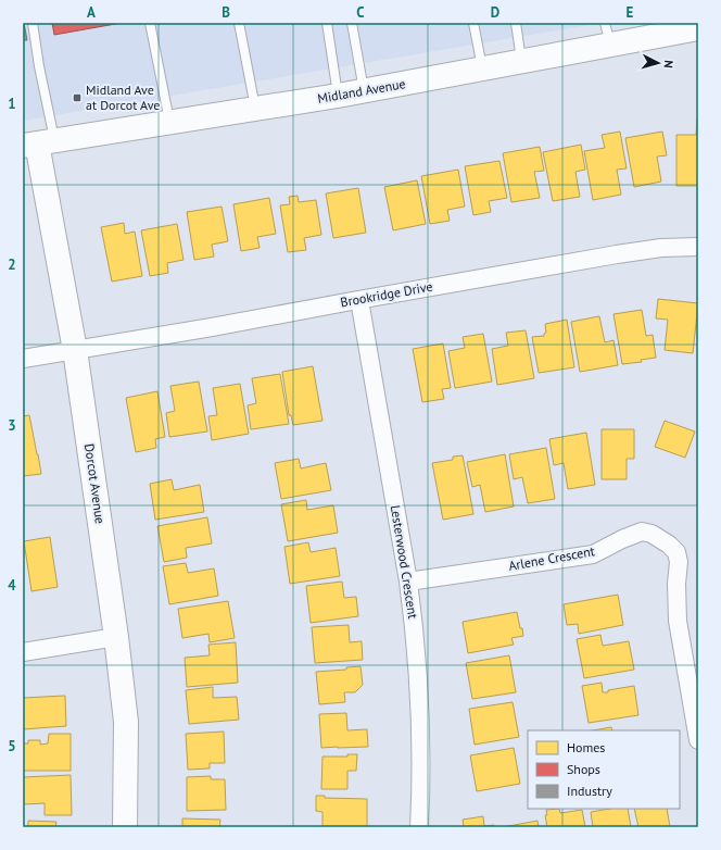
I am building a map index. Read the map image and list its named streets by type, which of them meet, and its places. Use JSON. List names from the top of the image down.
{
  "streets": {
    "street": [
      "Midland Avenue",
      "Brookridge Drive",
      "Dorcot Avenue",
      "Arlene Crescent",
      "Lesterwood Crescent"
    ]
  },
  "crossings": [
    ["Midland Avenue", "Dorcot Avenue"],
    ["Brookridge Drive", "Dorcot Avenue"],
    ["Brookridge Drive", "Lesterwood Crescent"],
    ["Arlene Crescent", "Lesterwood Crescent"]
  ],
  "places": {
    "transit": ["Midland Ave at Dorcot Ave"]
  },
  "legend": ["Homes", "Shops", "Industry"],
  "north": "right",
  "grid": {
    "columns": [
      "A",
      "B",
      "C",
      "D",
      "E"
    ],
    "rows": [
      "1",
      "2",
      "3",
      "4",
      "5"
    ]
  }
}
